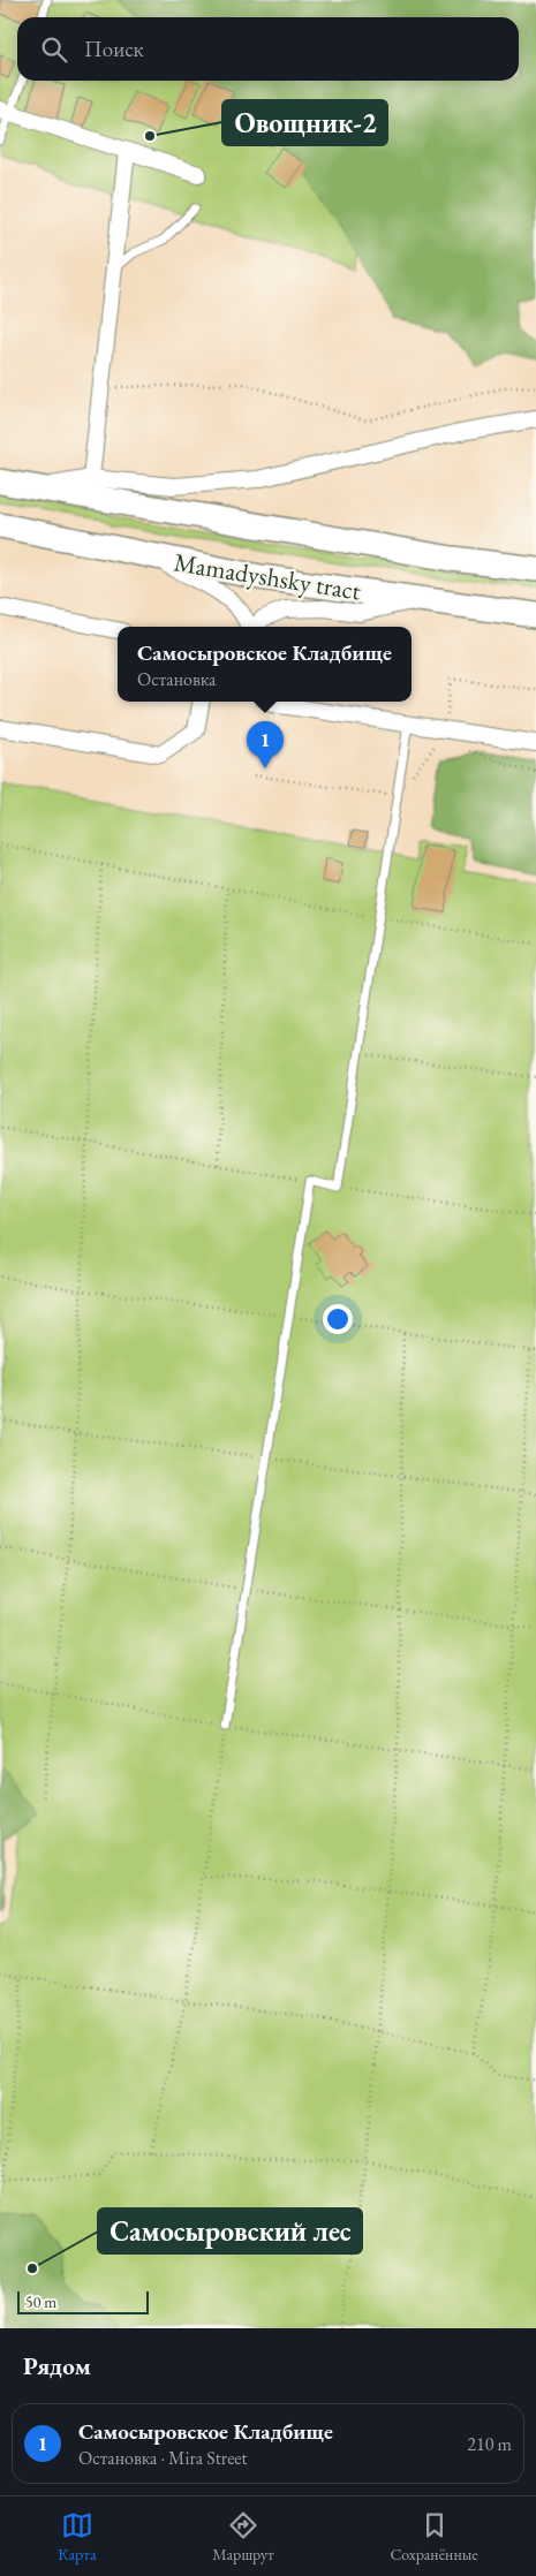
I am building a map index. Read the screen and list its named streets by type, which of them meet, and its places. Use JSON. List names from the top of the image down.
{
  "streets": {
    "main road": ["Mamadyshsky tract"]
  },
  "places": ["Овощник-2", "Самосыровский лес"],
  "scale_bar": "50 m",
  "page": {
    "search": "Поиск",
    "popup": ["Самосыровское Кладбище", "Остановка"],
    "pins": "1",
    "scale": "50 m",
    "heading": "Рядом",
    "list": [
      {
        "mark": "1",
        "name": "Самосыровское Кладбище",
        "note": "Остановка · Mira Street",
        "value": "210 m"
      }
    ],
    "nav": ["Карта", "Маршрут", "Сохранённые"]
  }
}
